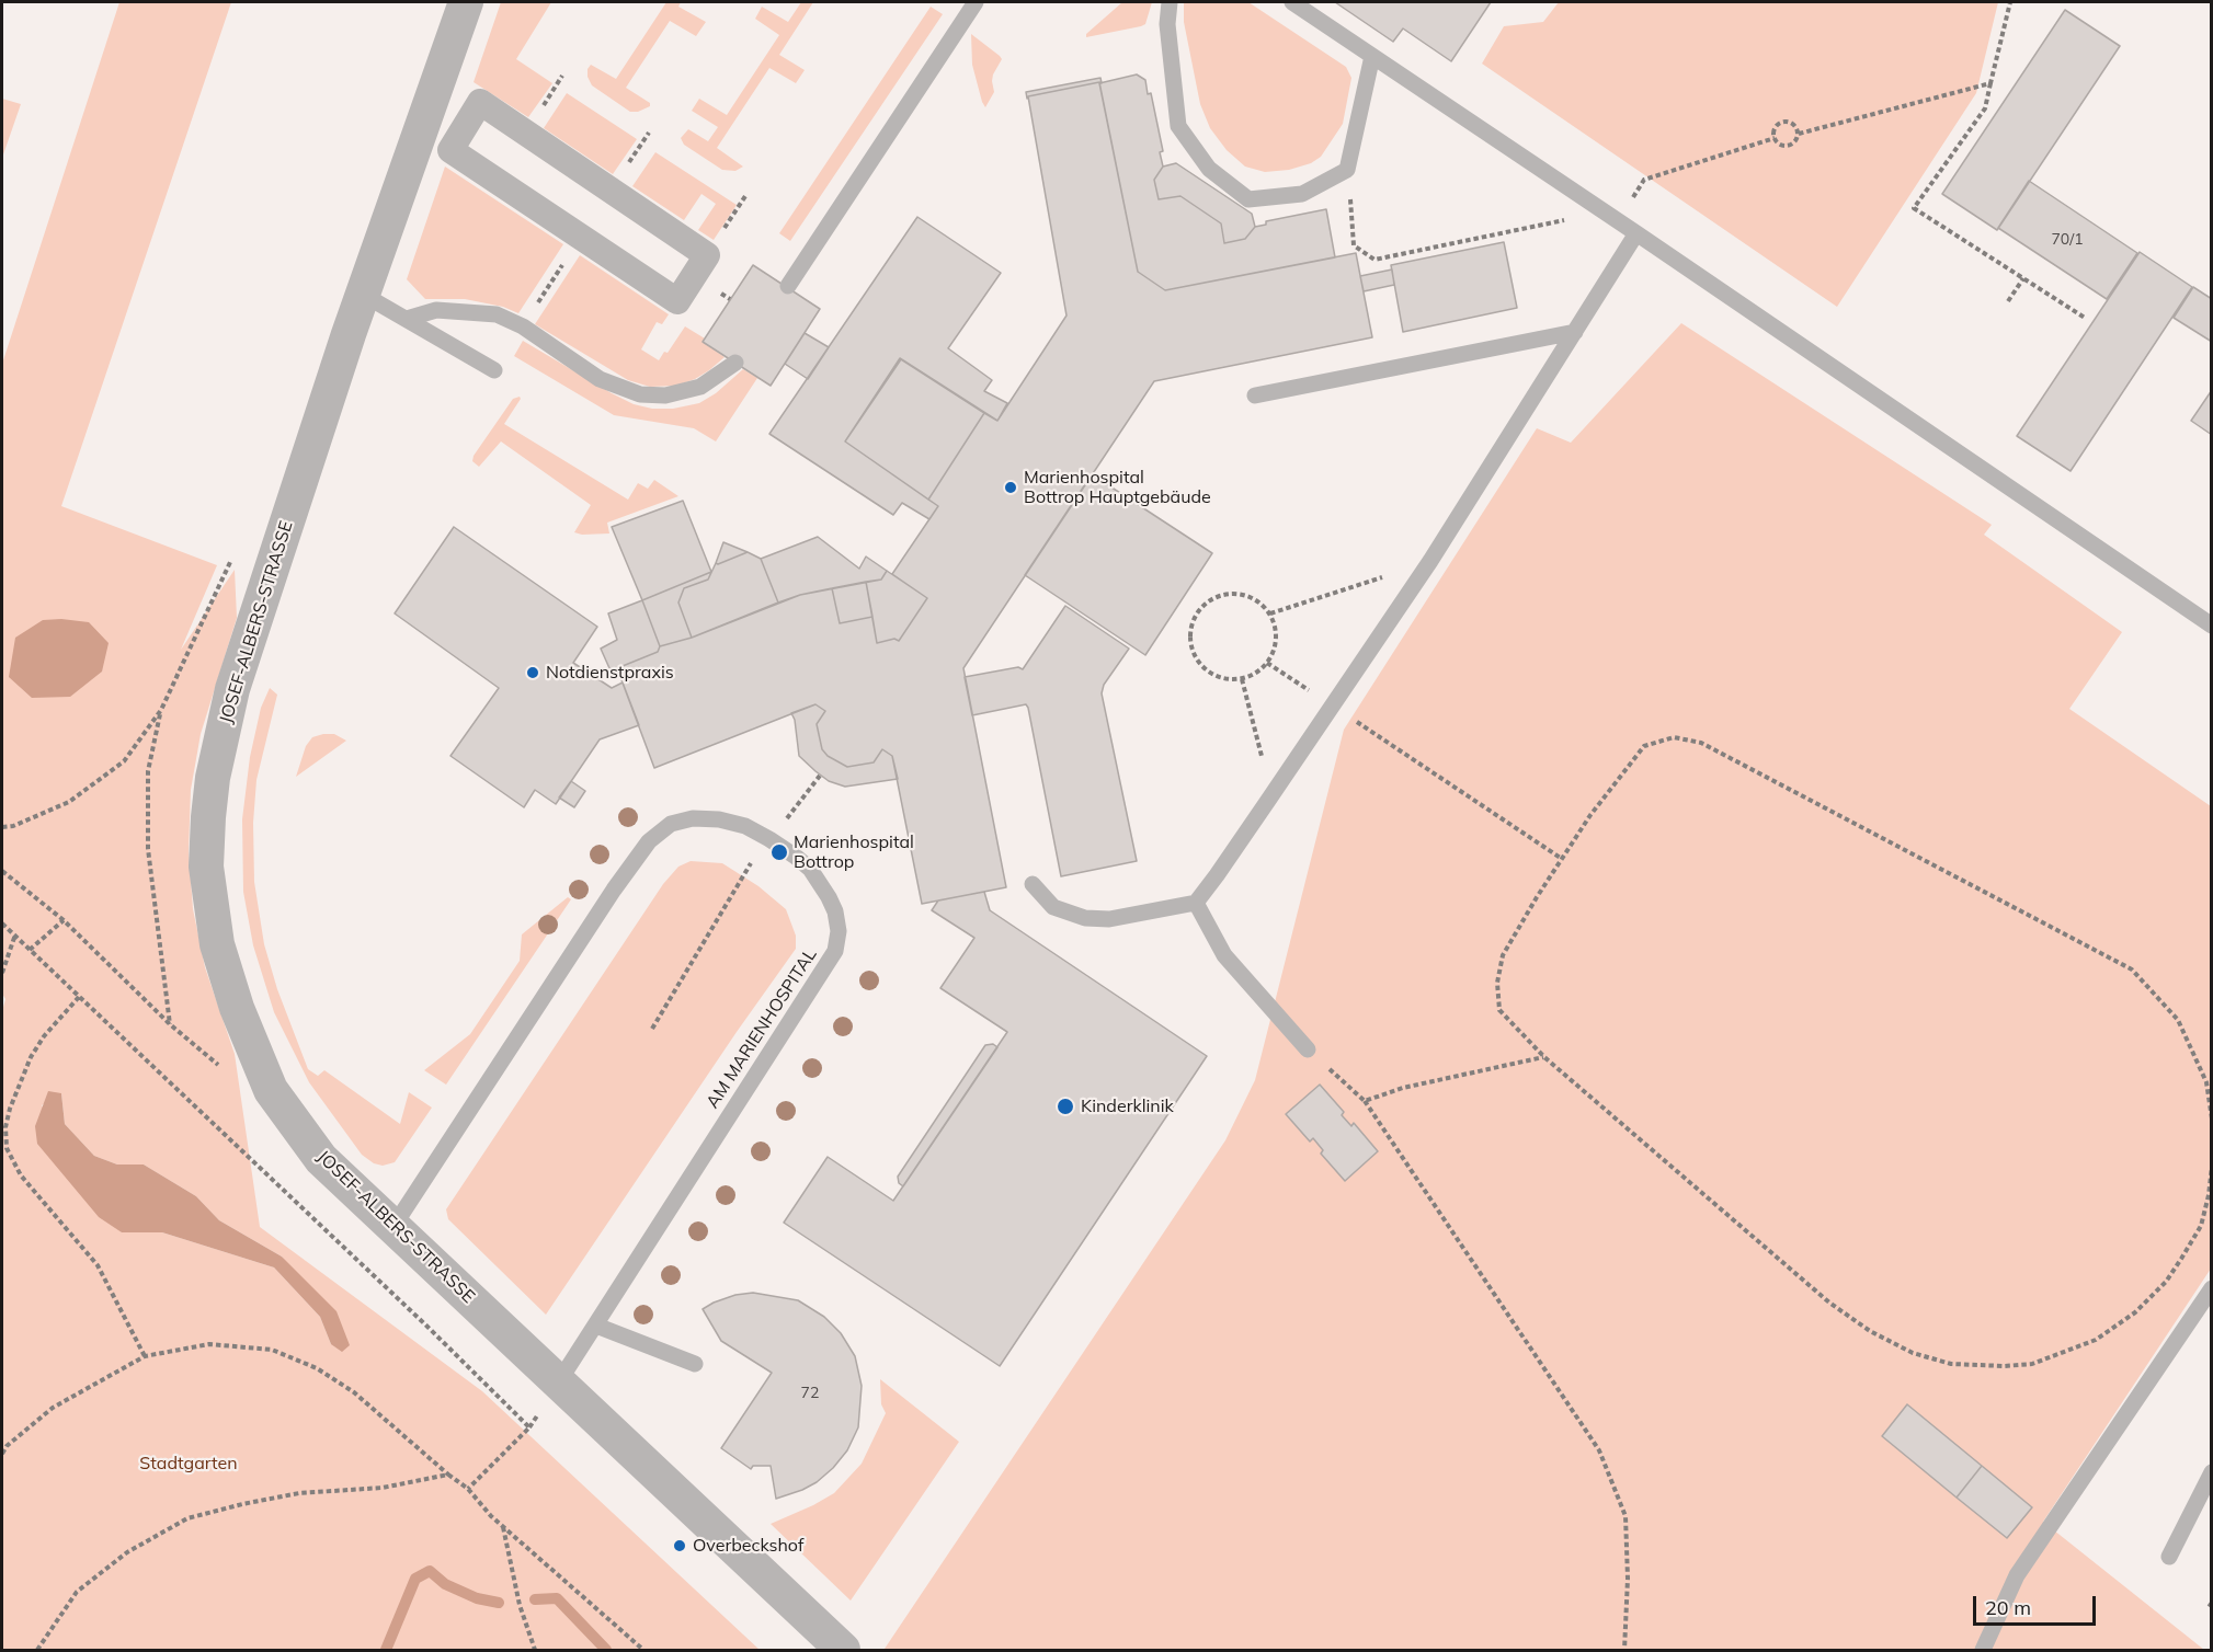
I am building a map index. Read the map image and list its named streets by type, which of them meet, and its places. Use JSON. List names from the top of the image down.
{
  "streets": {
    "street": ["JOSEF-ALBERS-STRASSE"],
    "lane": ["AM MARIENHOSPITAL"]
  },
  "crossings": [
    ["JOSEF-ALBERS-STRASSE", "AM MARIENHOSPITAL"]
  ],
  "parks": ["Stadtgarten"],
  "places": [
    "Marienhospital Bottrop Hauptgebäude",
    "Notdienstpraxis",
    "Marienhospital Bottrop",
    "Kinderklinik",
    "Overbeckshof"
  ],
  "house_numbers": ["70/1", "72"],
  "scale_bar": "20 m"
}
